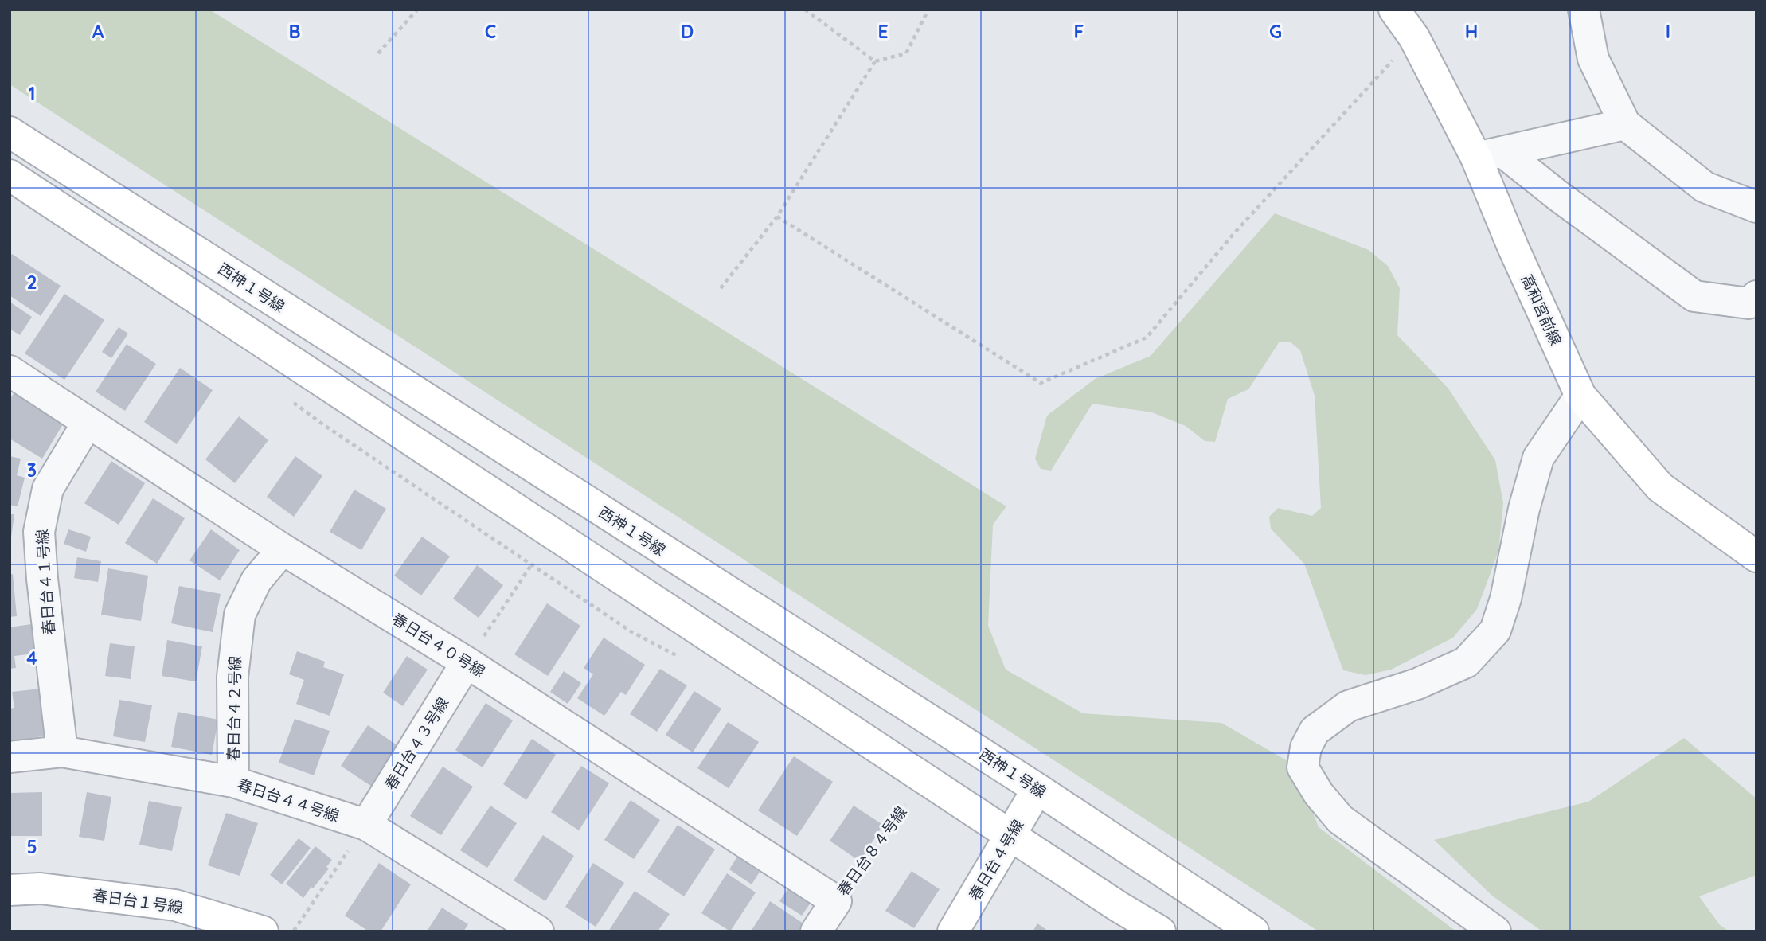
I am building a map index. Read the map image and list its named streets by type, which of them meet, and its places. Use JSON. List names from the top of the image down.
{
  "streets": {
    "street": [
      "西神１号線",
      "高和宮前線",
      "春日台４１号線",
      "春日台４０号線",
      "春日台４２号線",
      "春日台４３号線",
      "春日台４４号線",
      "春日台４号線",
      "春日台１号線"
    ],
    "path": ["春日台８４号線"]
  },
  "crossings": [
    ["西神１号線", "春日台４号線"],
    ["春日台４１号線", "春日台４０号線"],
    ["春日台４１号線", "春日台４４号線"],
    ["春日台４０号線", "春日台４２号線"],
    ["春日台４０号線", "春日台４３号線"],
    ["春日台４０号線", "春日台８４号線"],
    ["春日台４２号線", "春日台４４号線"],
    ["春日台４３号線", "春日台４４号線"]
  ],
  "grid": {
    "columns": [
      "A",
      "B",
      "C",
      "D",
      "E",
      "F",
      "G",
      "H",
      "I"
    ],
    "rows": [
      "1",
      "2",
      "3",
      "4",
      "5"
    ]
  }
}
